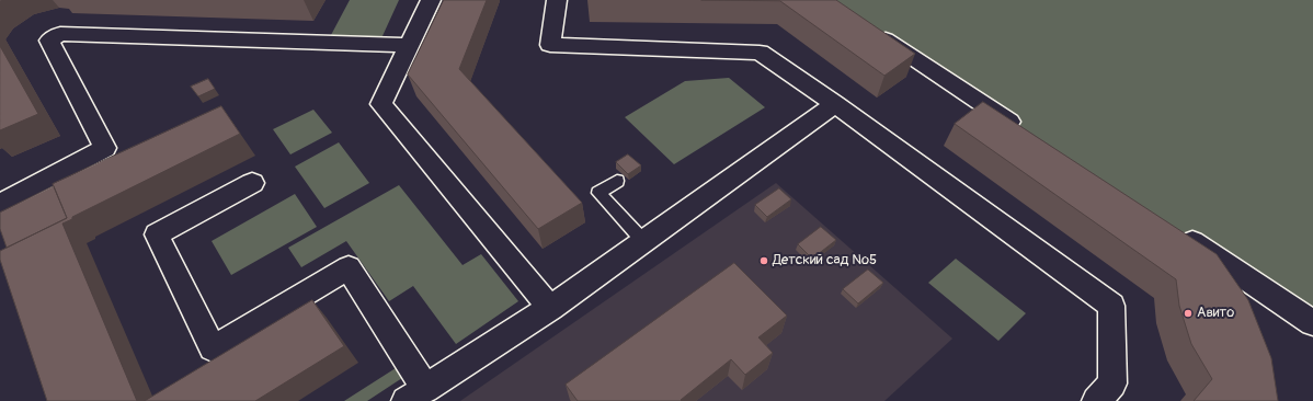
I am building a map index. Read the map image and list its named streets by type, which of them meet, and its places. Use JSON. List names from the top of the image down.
{
  "places": ["Детский сад №5", "Авито"]
}
